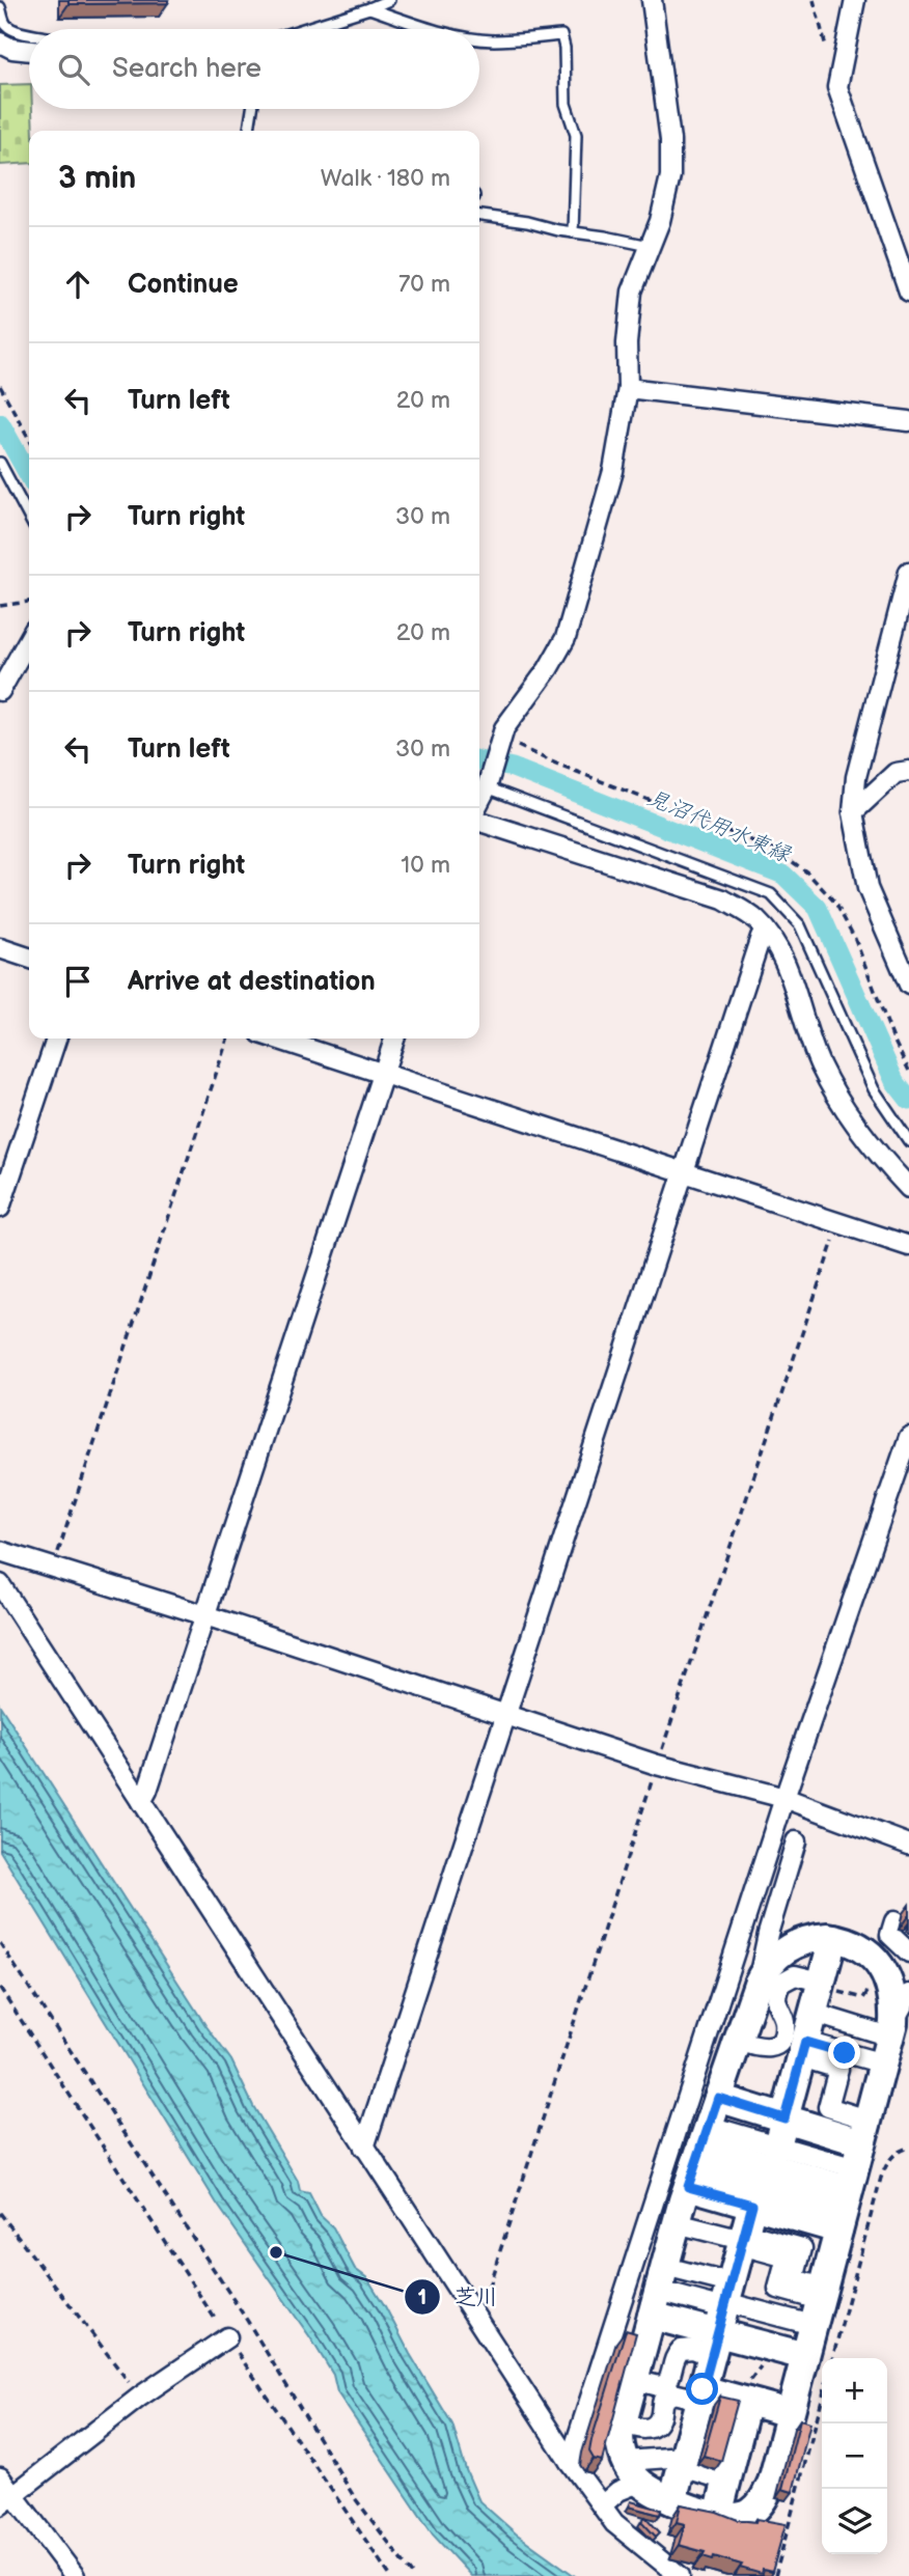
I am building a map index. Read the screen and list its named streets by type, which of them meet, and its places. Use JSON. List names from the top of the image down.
{
  "water": ["見沼代用水東縁"],
  "places": ["芝川"],
  "page": {
    "search": "Search here",
    "heading": ["3 min", "Walk · 180 m"],
    "list": [
      ["Continue", "70 m"],
      ["Turn left", "20 m"],
      ["Turn right", "30 m"],
      ["Turn right", "20 m"],
      ["Turn left", "30 m"],
      ["Turn right", "10 m"],
      "Arrive at destination"
    ],
    "map_buttons": ["+", "−"]
  }
}
